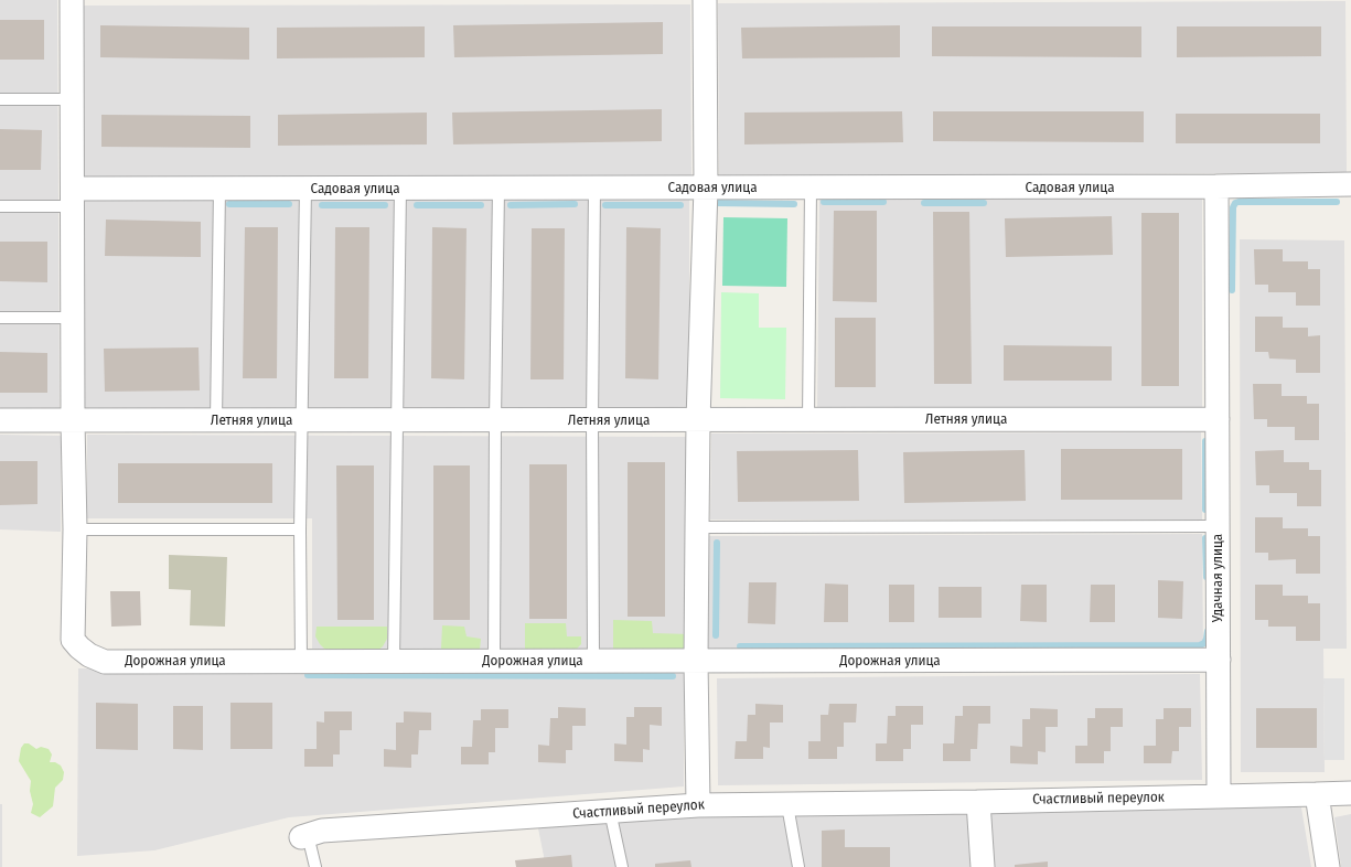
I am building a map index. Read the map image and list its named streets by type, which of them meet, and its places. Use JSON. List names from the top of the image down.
{
  "streets": {
    "street": [
      "Садовая улица",
      "Летняя улица",
      "Удачная улица",
      "Дорожная улица",
      "Счастливый переулок"
    ]
  },
  "crossings": [
    ["Садовая улица", "Удачная улица"],
    ["Садовая улица", "Дорожная улица"],
    ["Летняя улица", "Удачная улица"],
    ["Летняя улица", "Дорожная улица"],
    ["Удачная улица", "Дорожная улица"],
    ["Удачная улица", "Счастливый переулок"]
  ]
}
